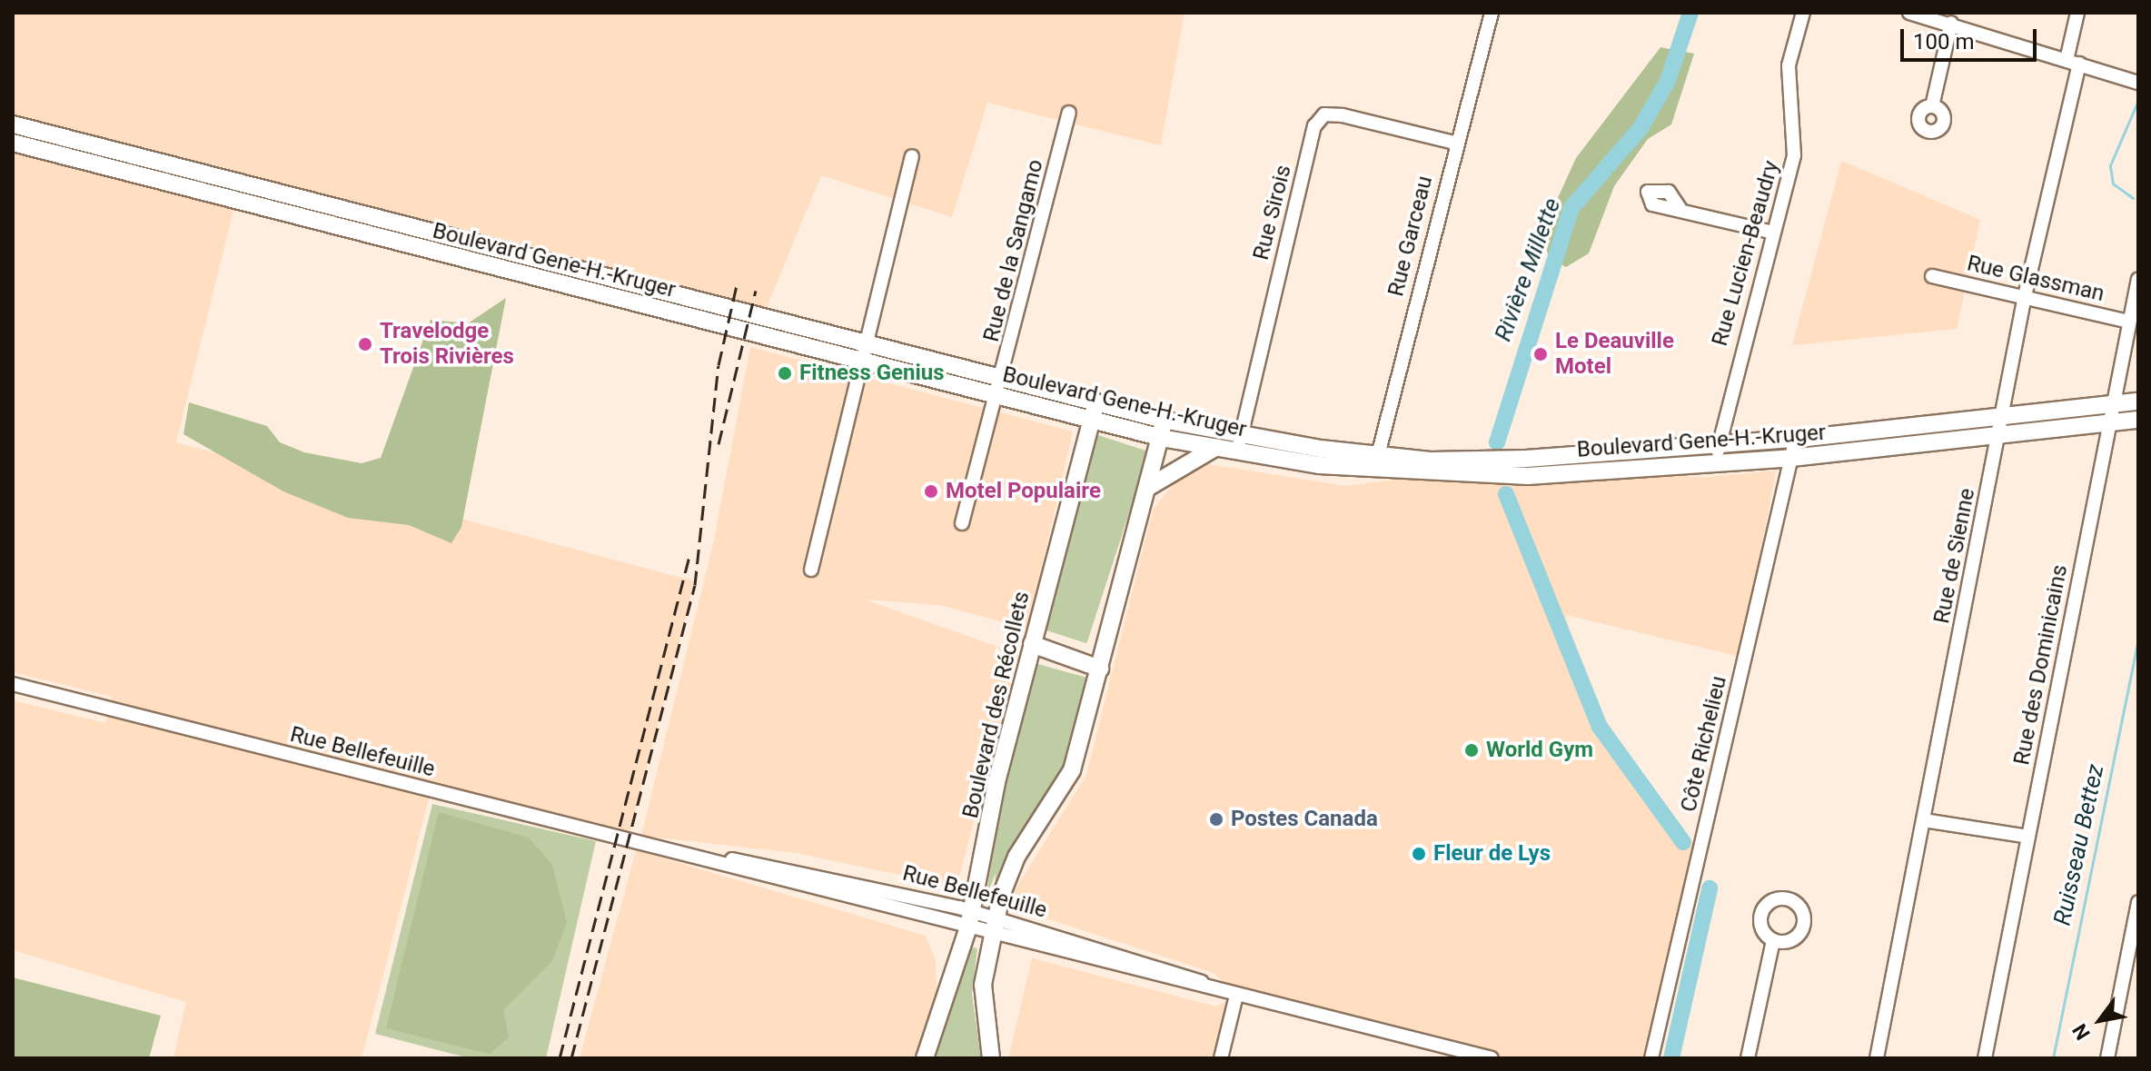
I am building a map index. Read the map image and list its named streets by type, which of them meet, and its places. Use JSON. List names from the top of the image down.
{
  "streets": {
    "main road": ["Boulevard Gene-H.-Kruger", "Boulevard des Récollets"],
    "street": [
      "Rue Sirois",
      "Rue Garceau",
      "Rue de la Sangamo",
      "Rue Lucien-Beaudry",
      "Rue Glassman",
      "Rue de Sienne",
      "Rue des Dominicains",
      "Côte Richelieu",
      "Rue Bellefeuille"
    ]
  },
  "crossings": [
    ["Rue Sirois", "Rue Garceau"],
    ["Rue Sirois", "Boulevard Gene-H.-Kruger"],
    ["Rue Garceau", "Boulevard Gene-H.-Kruger"],
    ["Rue de la Sangamo", "Boulevard Gene-H.-Kruger"],
    ["Rue Lucien-Beaudry", "Boulevard Gene-H.-Kruger"],
    ["Boulevard Gene-H.-Kruger", "Rue de Sienne"],
    ["Boulevard Gene-H.-Kruger", "Rue des Dominicains"],
    ["Boulevard Gene-H.-Kruger", "Boulevard des Récollets"],
    ["Boulevard Gene-H.-Kruger", "Côte Richelieu"],
    ["Rue Glassman", "Rue de Sienne"],
    ["Rue Glassman", "Rue des Dominicains"],
    ["Boulevard des Récollets", "Rue Bellefeuille"]
  ],
  "water": ["Rivière Millette", "Ruisseau Bettez"],
  "places": [
    "Travelodge Trois Rivières",
    "Le Deauville Motel",
    "Fitness Genius",
    "Motel Populaire",
    "World Gym",
    "Postes Canada",
    "Fleur de Lys"
  ],
  "scale_bar": "100 m",
  "north": "bottom left"
}
